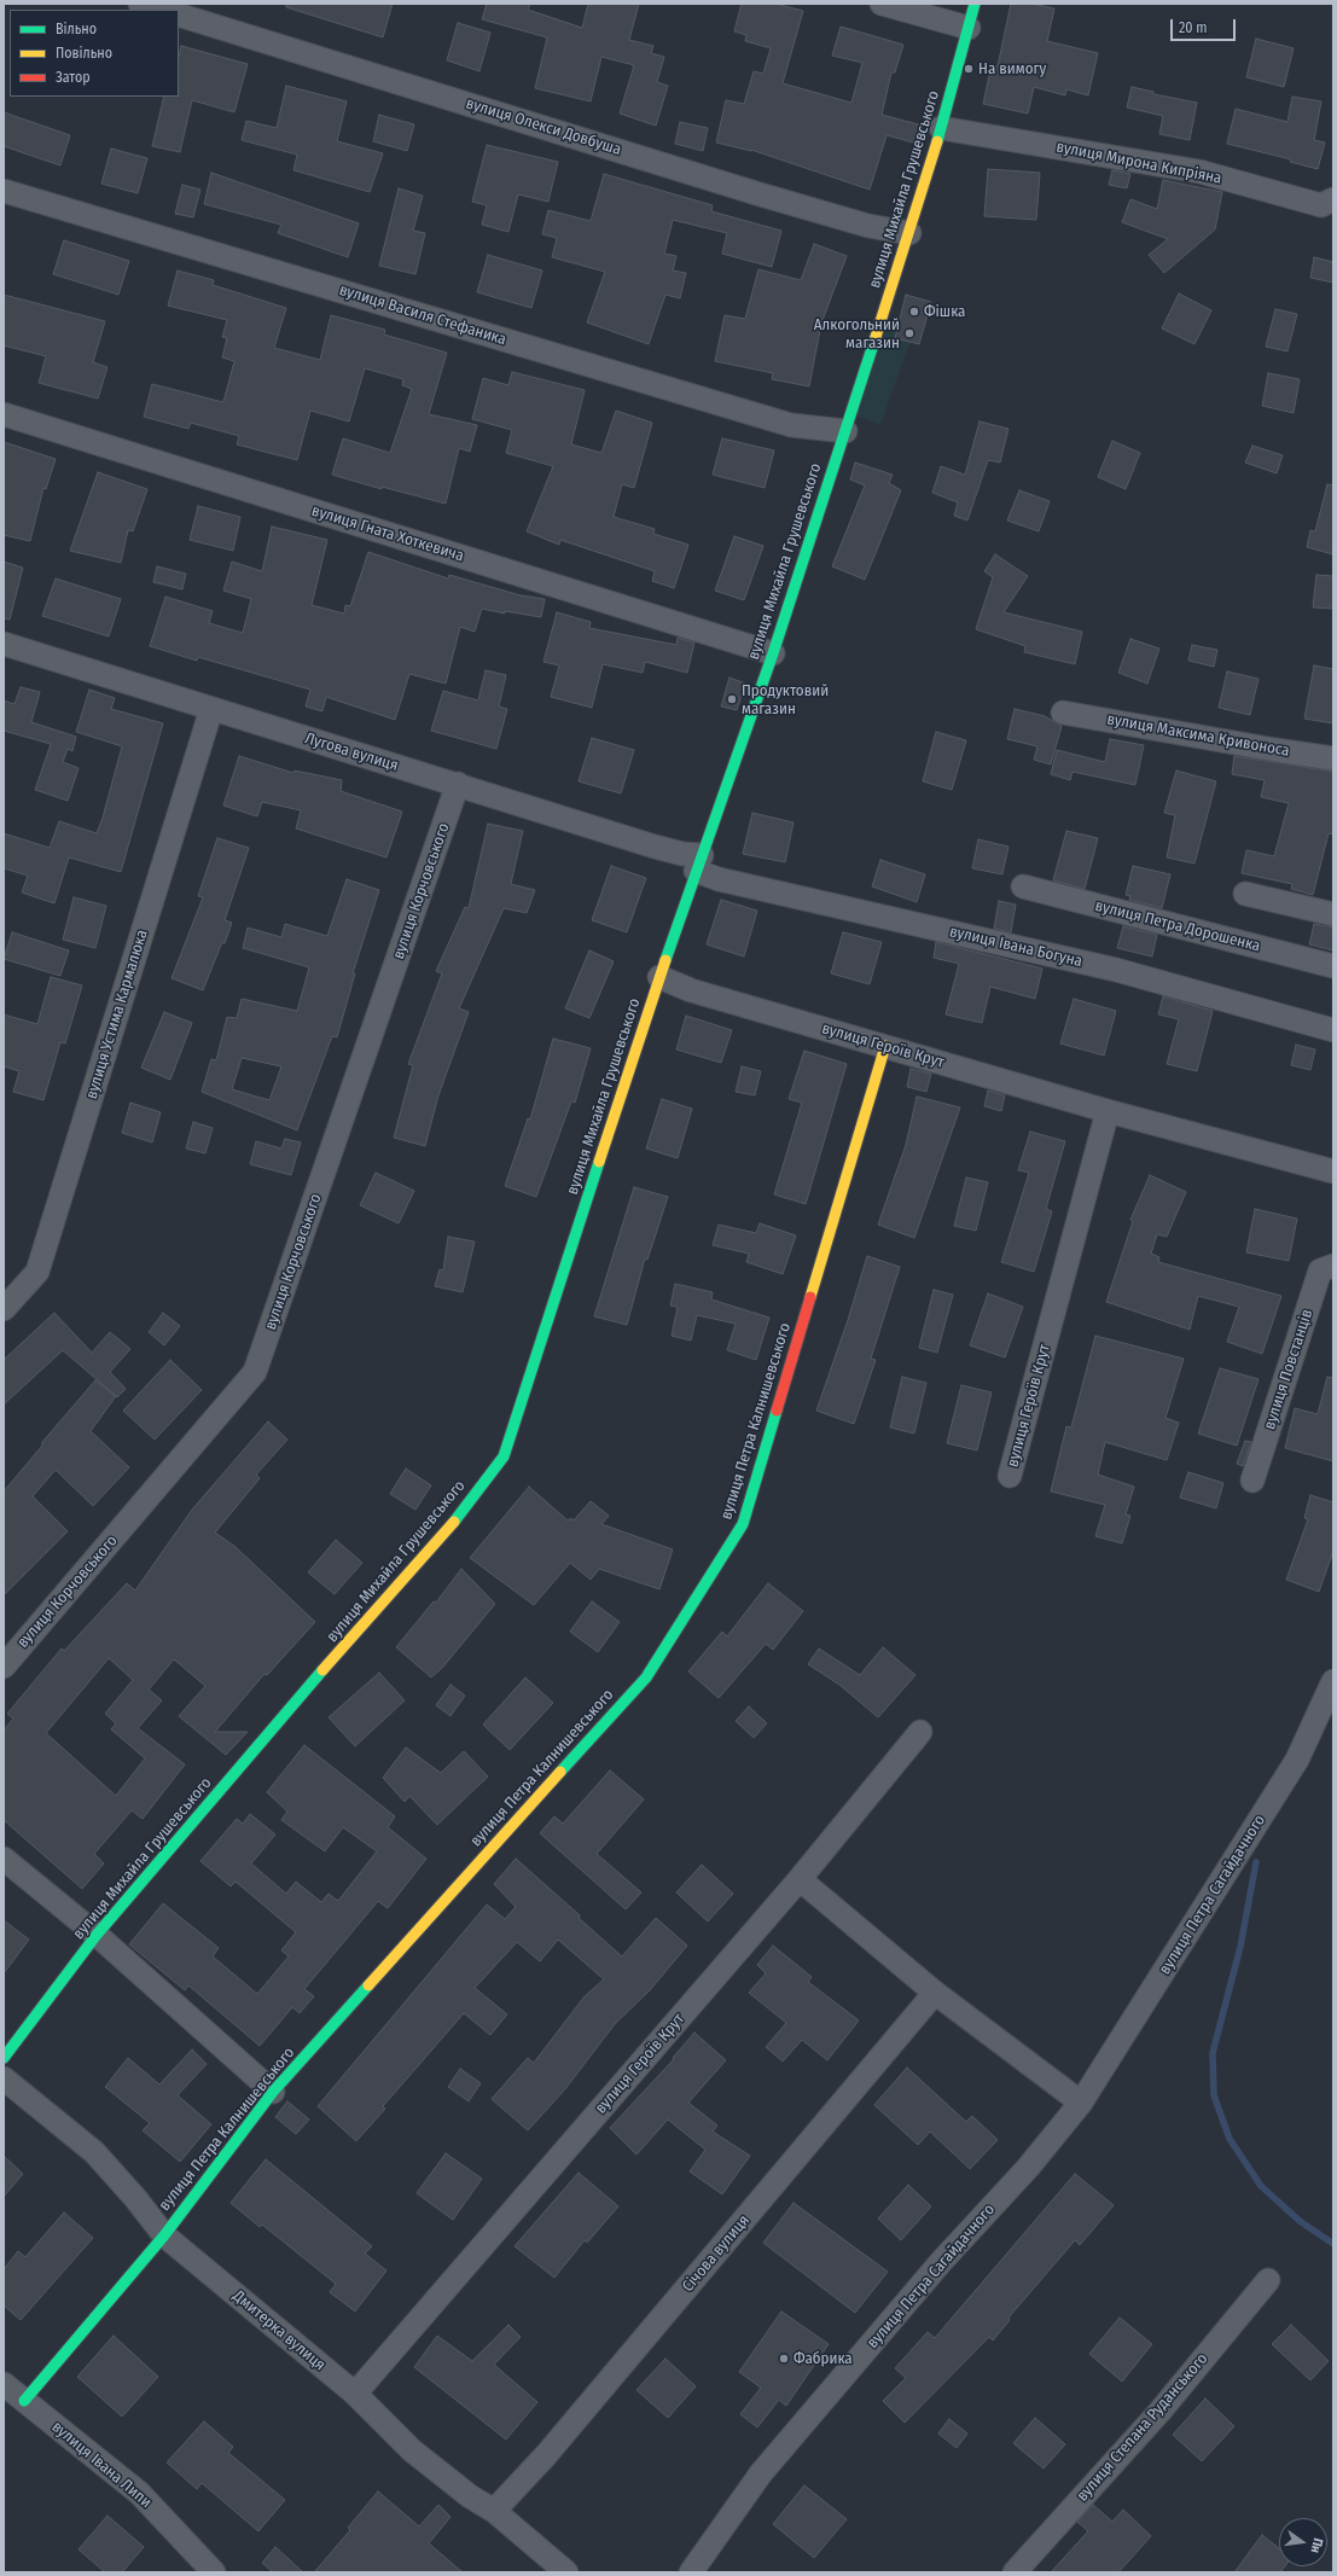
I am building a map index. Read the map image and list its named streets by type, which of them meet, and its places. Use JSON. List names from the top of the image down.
{
  "streets": {
    "street": [
      "вулиця Олекси Довбуша",
      "вулиця Мирона Кипріяна",
      "вулиця Михайла Грушевського",
      "вулиця Василя Стефаника",
      "вулиця Гната Хоткевича",
      "вулиця Максима Кривоноса",
      "Лугова вулиця",
      "вулиця Корчовського",
      "вулиця Петра Дорошенка",
      "вулиця Івана Богуна",
      "вулиця Устима Кармалюка",
      "вулиця Героїв Крут",
      "вулиця Повстанців",
      "вулиця Петра Калнишевського",
      "вулиця Петра Сагайдачного",
      "Січова вулиця",
      "Дмитерка вулиця",
      "вулиця Степана Руданського",
      "вулиця Івана Липи"
    ]
  },
  "crossings": [
    ["вулиця Олекси Довбуша", "вулиця Михайла Грушевського"],
    ["вулиця Мирона Кипріяна", "вулиця Михайла Грушевського"],
    ["вулиця Михайла Грушевського", "вулиця Василя Стефаника"],
    ["вулиця Михайла Грушевського", "вулиця Гната Хоткевича"],
    ["вулиця Михайла Грушевського", "Лугова вулиця"],
    ["вулиця Михайла Грушевського", "вулиця Івана Богуна"],
    ["вулиця Михайла Грушевського", "вулиця Героїв Крут"],
    ["Лугова вулиця", "вулиця Корчовського"],
    ["Лугова вулиця", "вулиця Івана Богуна"],
    ["Лугова вулиця", "вулиця Устима Кармалюка"],
    ["вулиця Героїв Крут", "вулиця Петра Калнишевського"],
    ["вулиця Героїв Крут", "Дмитерка вулиця"],
    ["вулиця Петра Калнишевського", "Дмитерка вулиця"],
    ["вулиця Петра Калнишевського", "вулиця Івана Липи"],
    ["Січова вулиця", "Дмитерка вулиця"]
  ],
  "places": [
    "На вимогу",
    "Фішка",
    "Алкогольний магазин",
    "Продуктовий магазин",
    "Фабрика"
  ],
  "legend": ["Вільно", "Повільно", "Затор"],
  "scale_bar": "20 m",
  "north": "right"
}
